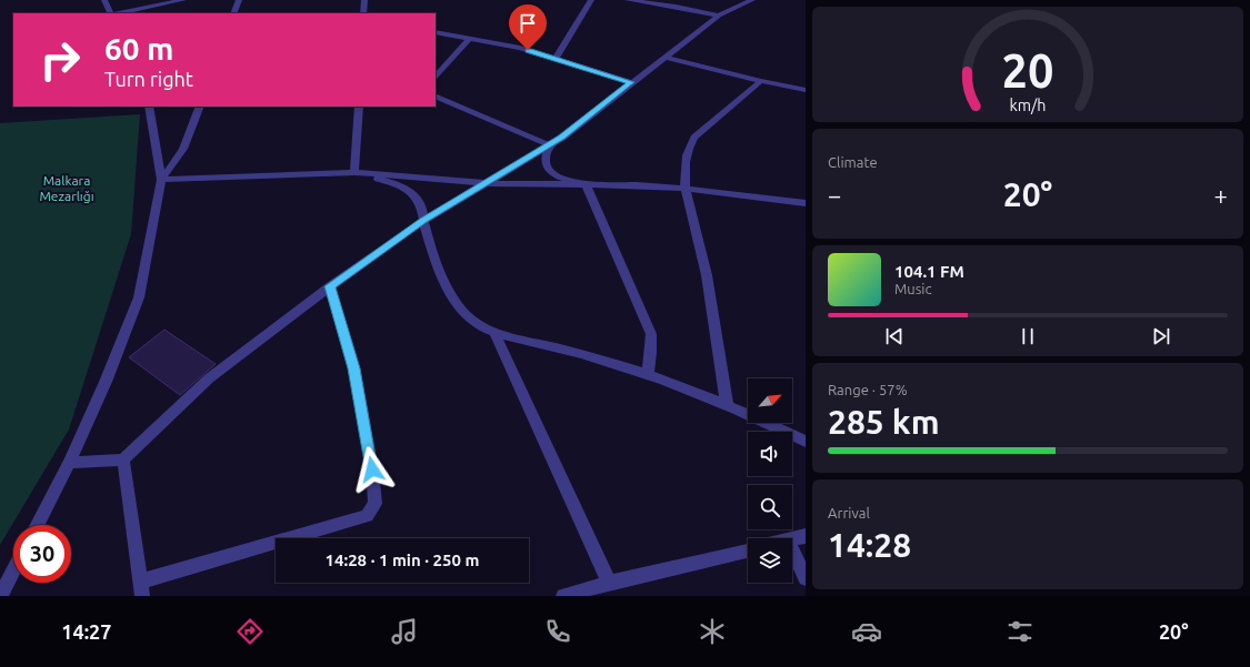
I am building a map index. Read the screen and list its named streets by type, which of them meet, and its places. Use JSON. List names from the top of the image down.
{
  "parks": ["Malkara Mezarlığı"],
  "north": "top right",
  "page": {
    "turn": ["60 m", "Turn right"],
    "tile": [
      "Climate",
      ["Range · 57%", "285 km"],
      ["Arrival", "14:28"]
    ],
    "heat": ["−", "20°", "+"],
    "song": ["104.1 FM", "Music"],
    "limit": "30",
    "trip": "14:28 · 1 min · 250 m",
    "tabs": ["14:27", "20°"],
    "gauge": ["20", "km/h"]
  }
}
